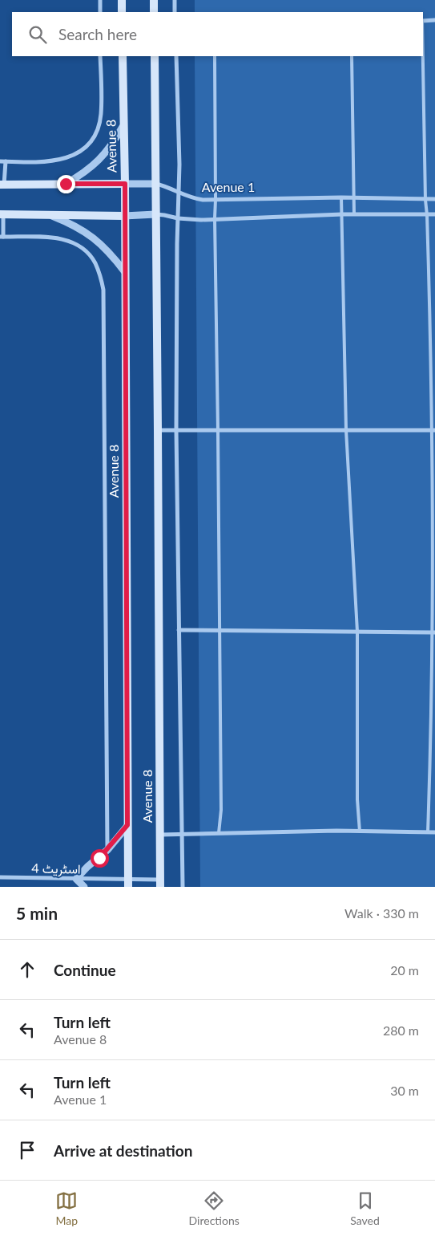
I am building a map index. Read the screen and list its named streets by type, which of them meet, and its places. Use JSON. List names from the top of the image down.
{
  "streets": {
    "main road": ["Avenue 8", "Avenue 1"],
    "street": ["اسٹریٹ 4"]
  },
  "crossings": [
    ["Avenue 8", "Avenue 1"],
    ["Avenue 8", "اسٹریٹ 4"]
  ],
  "page": {
    "search": "Search here",
    "heading": ["5 min", "Walk · 330 m"],
    "list": [
      ["Continue", "20 m"],
      ["Turn left", "Avenue 8", "280 m"],
      ["Turn left", "Avenue 1", "30 m"],
      "Arrive at destination"
    ],
    "nav": ["Map", "Directions", "Saved"]
  }
}
